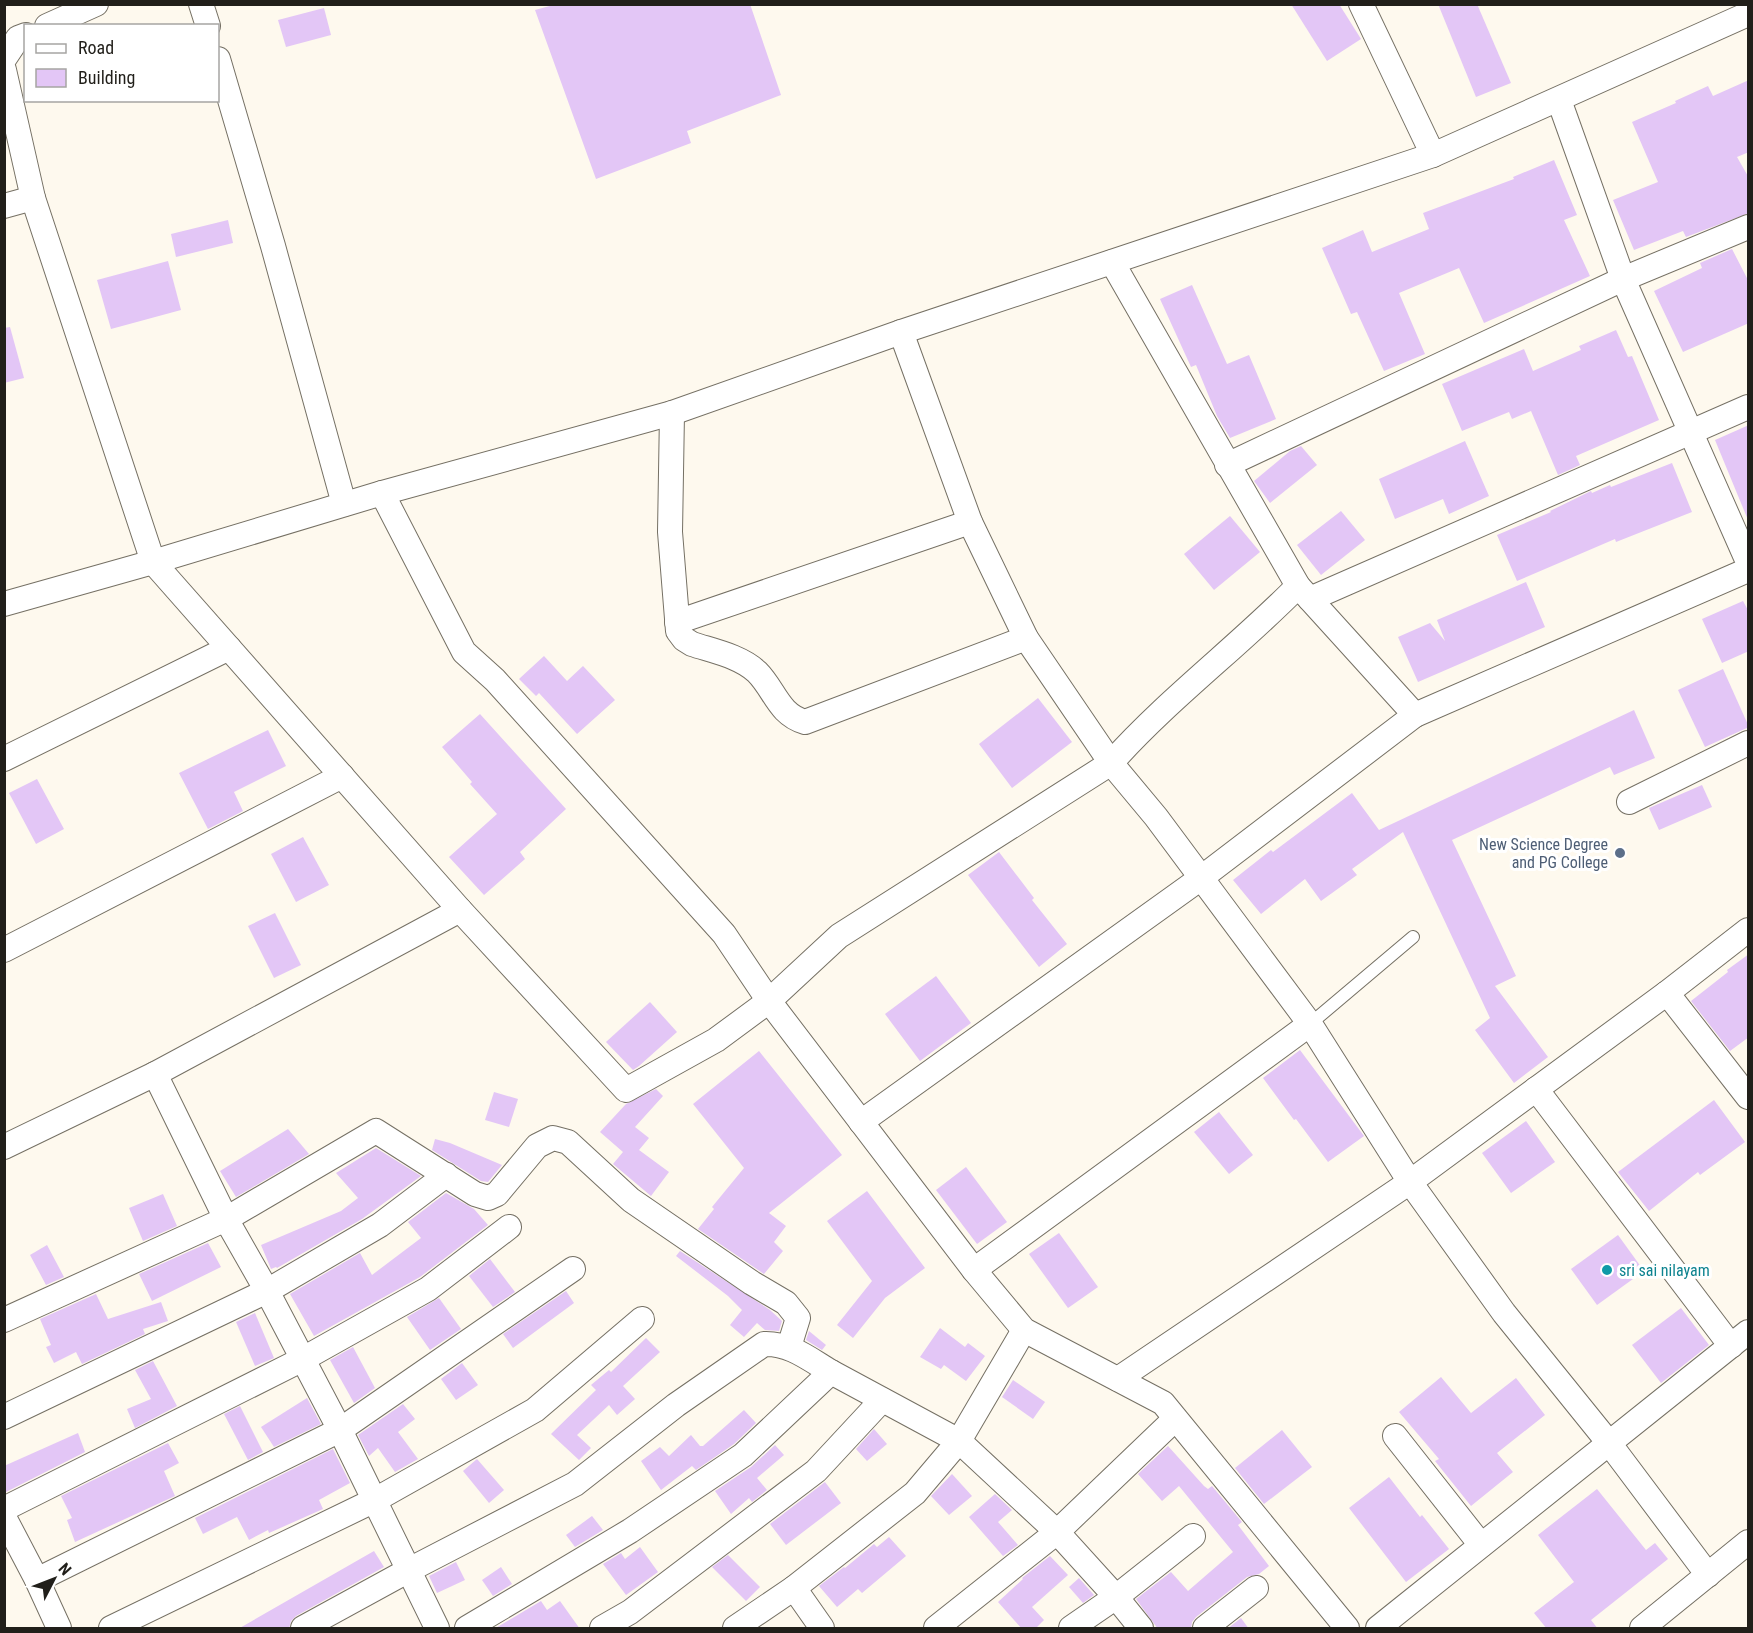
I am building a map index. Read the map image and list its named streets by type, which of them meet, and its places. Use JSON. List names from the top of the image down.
{
  "places": ["New Science Degree and PG College", "sri sai nilayam"],
  "legend": ["Road", "Building"],
  "north": "top right"
}
